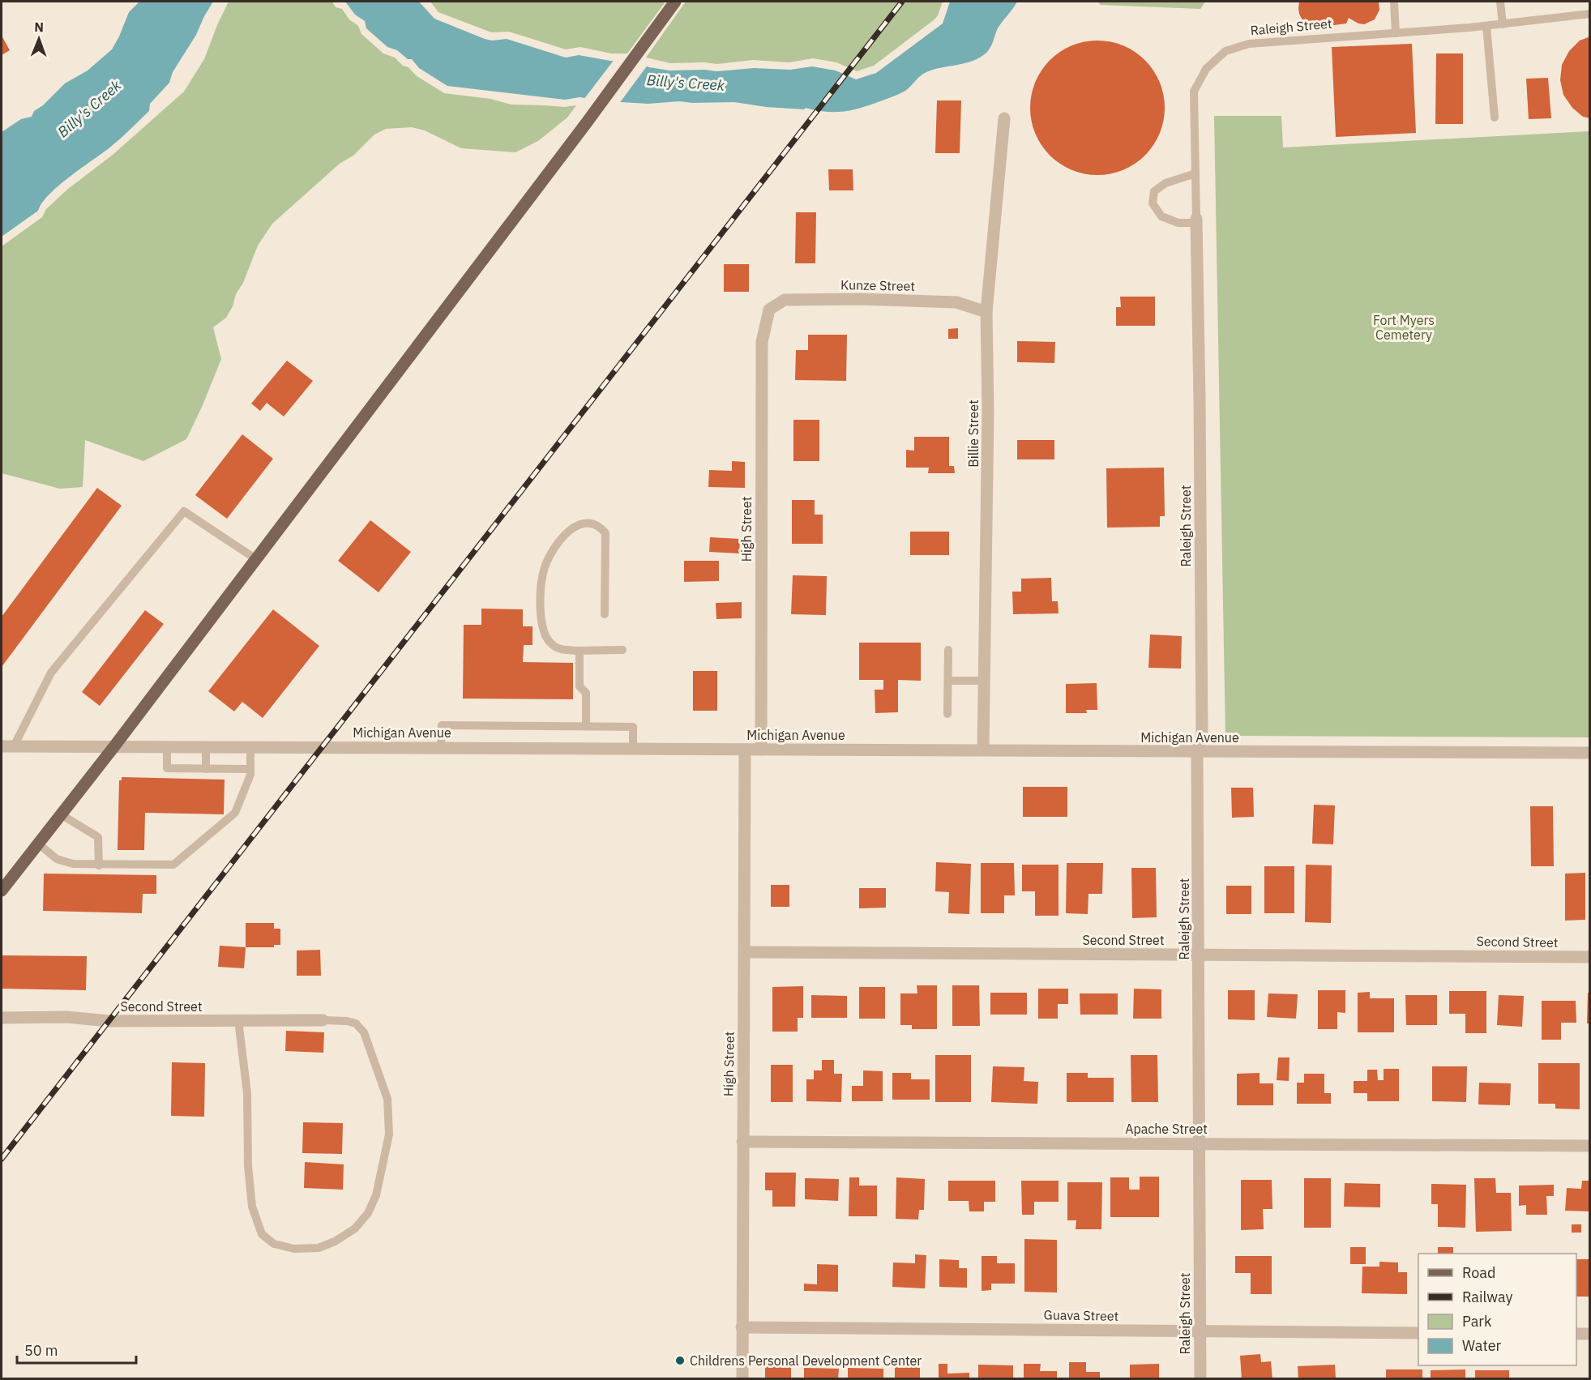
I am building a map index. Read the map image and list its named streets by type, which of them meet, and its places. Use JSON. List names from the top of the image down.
{
  "streets": {
    "street": [
      "Raleigh Street",
      "Kunze Street",
      "Billie Street",
      "High Street",
      "Michigan Avenue",
      "Second Street",
      "Apache Street",
      "Guava Street"
    ]
  },
  "crossings": [
    ["Raleigh Street", "Michigan Avenue"],
    ["Raleigh Street", "Second Street"],
    ["Raleigh Street", "Apache Street"],
    ["Raleigh Street", "Guava Street"],
    ["Kunze Street", "Billie Street"],
    ["Kunze Street", "High Street"],
    ["Billie Street", "Michigan Avenue"],
    ["High Street", "Michigan Avenue"],
    ["High Street", "Second Street"],
    ["High Street", "Apache Street"],
    ["High Street", "Guava Street"]
  ],
  "water": ["Billy's Creek"],
  "parks": ["Fort Myers Cemetery"],
  "places": ["Childrens Personal Development Center"],
  "legend": [
    "Road",
    "Railway",
    "Park",
    "Water"
  ],
  "scale_bar": "50 m",
  "north": "top"
}
